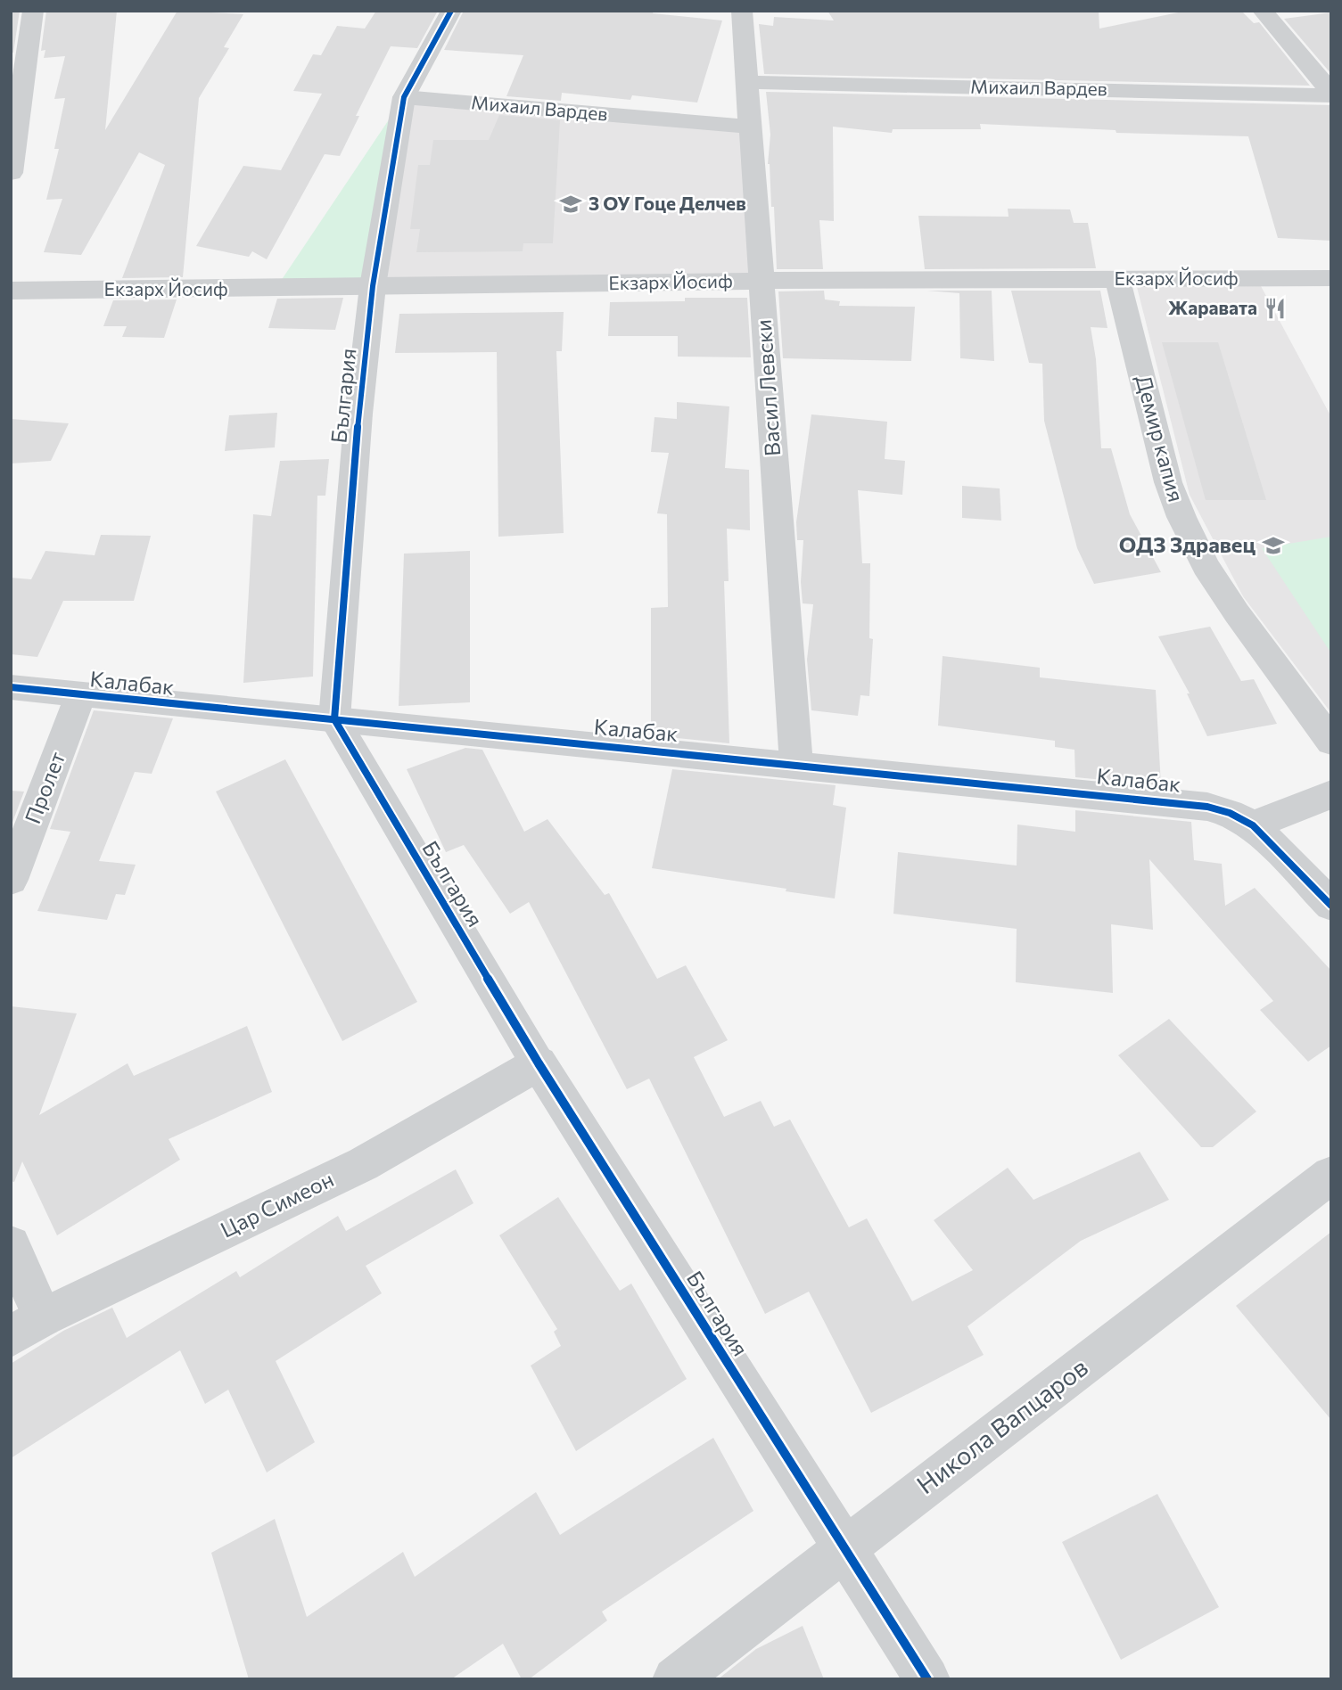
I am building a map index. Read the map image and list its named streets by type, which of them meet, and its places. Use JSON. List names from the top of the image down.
{
  "streets": {
    "street": [
      "Михаил Вардев",
      "Екзарх Йосиф",
      "Васил Левски",
      "България",
      "Демир капия",
      "Калабак",
      "Пролет",
      "Цар Симеон",
      "Никола Вапцаров"
    ]
  },
  "crossings": [
    ["Михаил Вардев", "Васил Левски"],
    ["Михаил Вардев", "България"],
    ["Екзарх Йосиф", "Васил Левски"],
    ["Екзарх Йосиф", "България"],
    ["Екзарх Йосиф", "Демир капия"],
    ["Васил Левски", "Калабак"],
    ["България", "Калабак"],
    ["България", "Цар Симеон"],
    ["България", "Никола Вапцаров"],
    ["Калабак", "Пролет"]
  ],
  "places": {
    "school or university": ["3 ОУ Гоце Делчев", "ОДЗ Здравец"],
    "restaurant": ["Жаравата"]
  }
}
